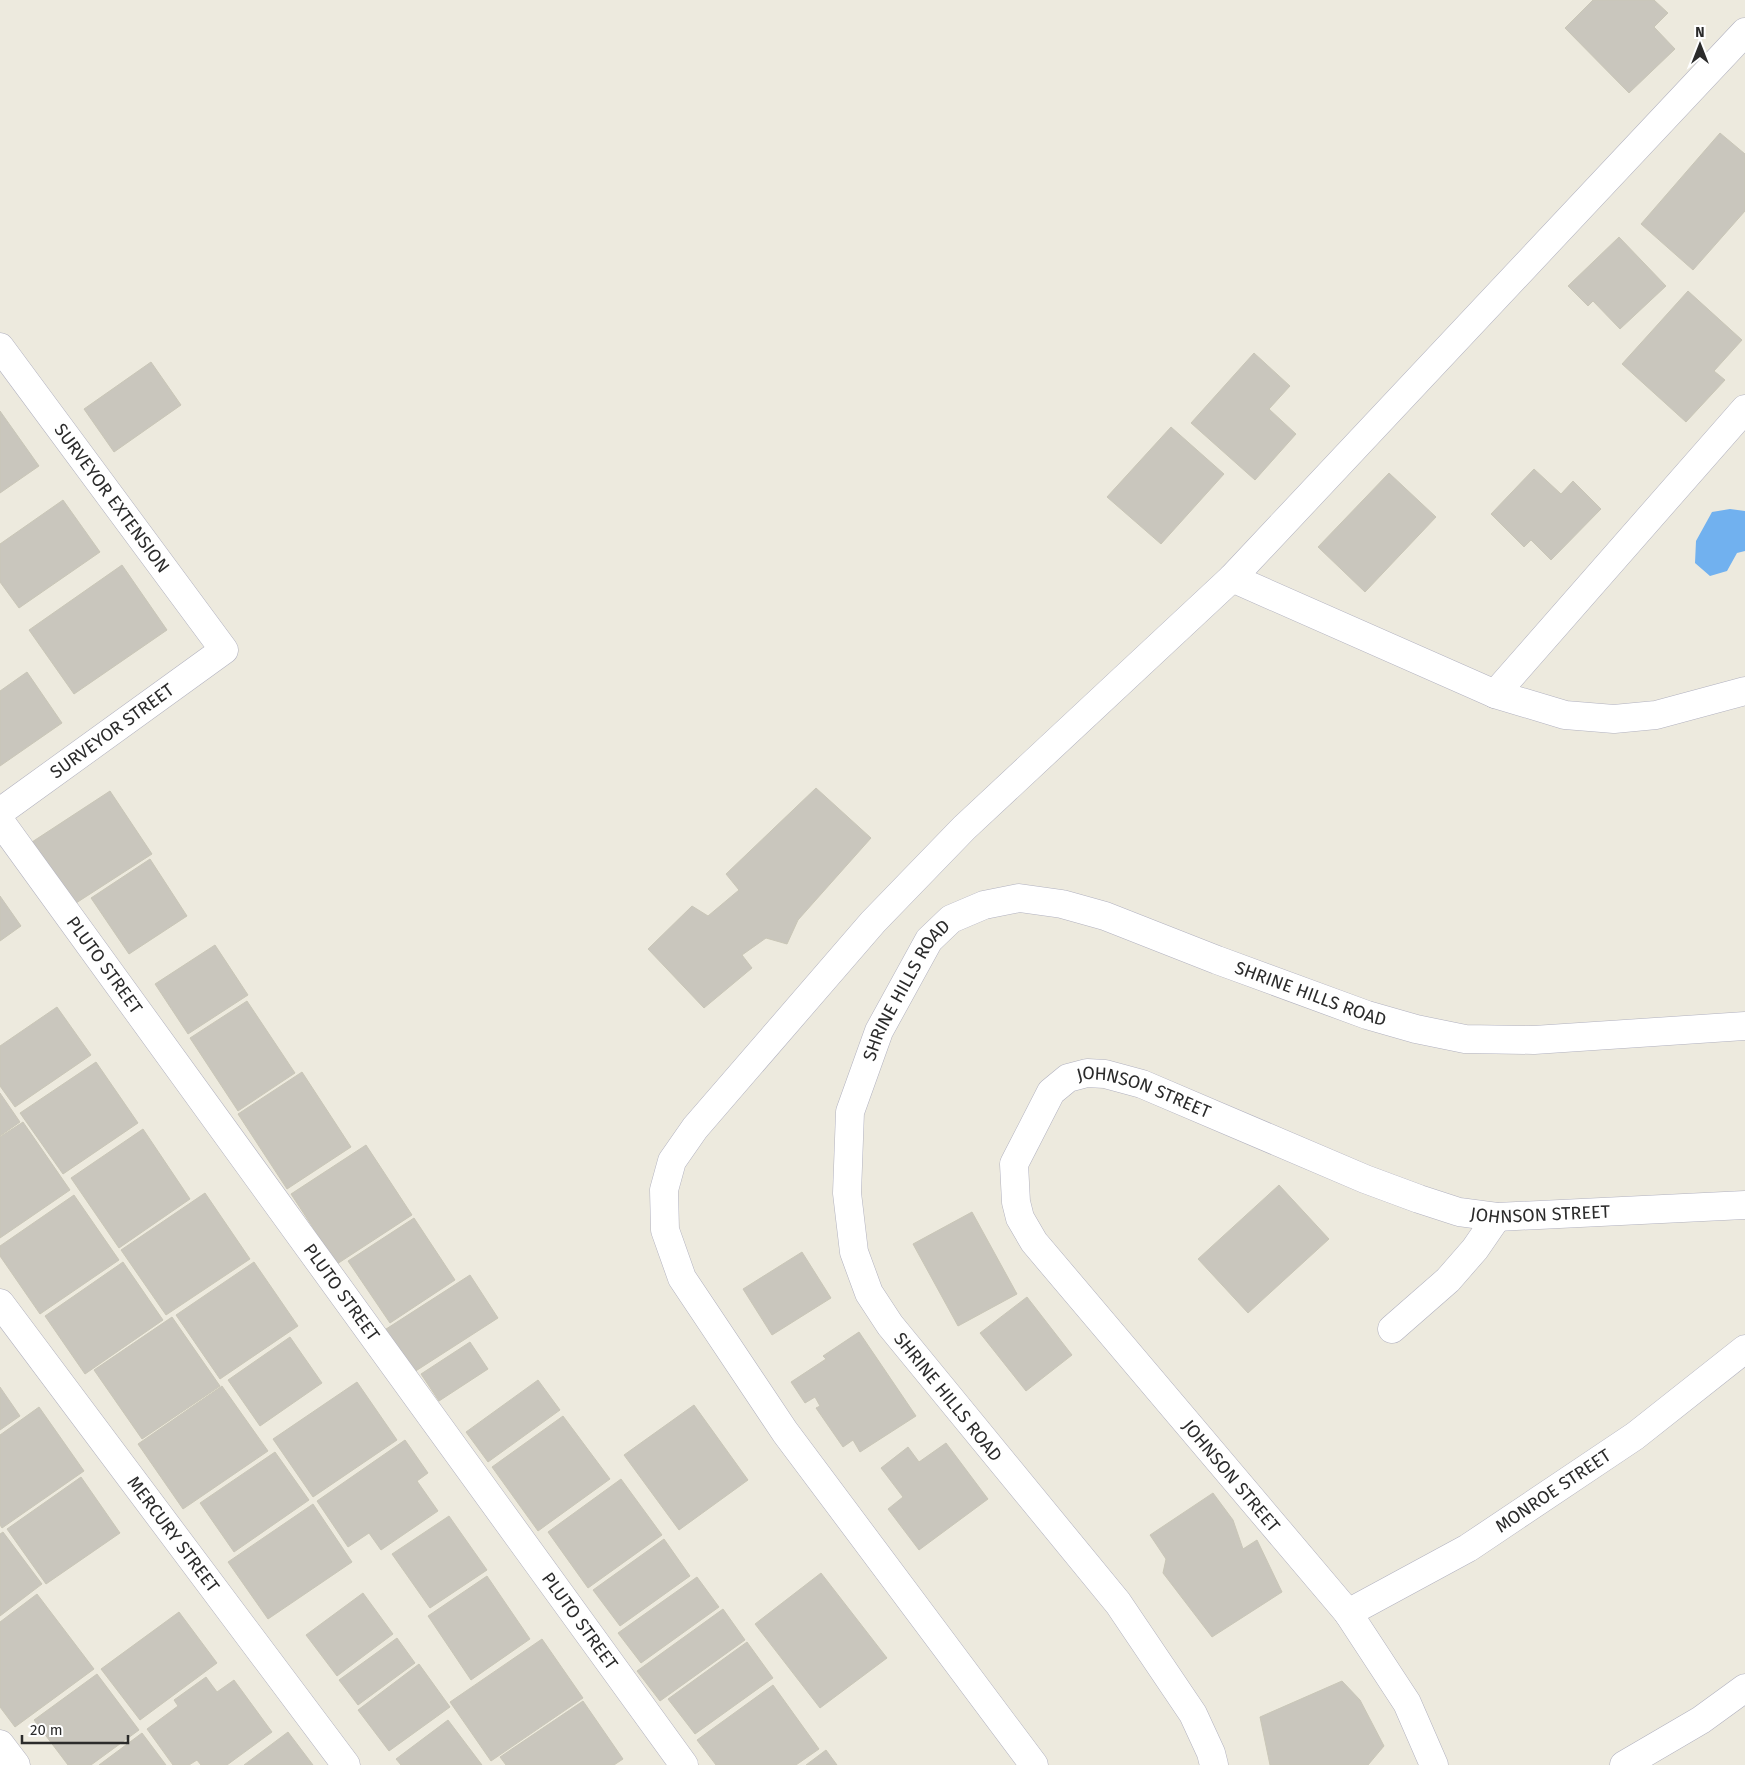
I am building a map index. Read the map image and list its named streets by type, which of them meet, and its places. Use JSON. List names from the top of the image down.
{
  "streets": {
    "street": [
      "SURVEYOR EXTENSION",
      "SURVEYOR STREET",
      "PLUTO STREET",
      "SHRINE HILLS ROAD",
      "JOHNSON STREET",
      "MONROE STREET",
      "MERCURY STREET"
    ]
  },
  "crossings": [
    ["SURVEYOR EXTENSION", "SURVEYOR STREET"],
    ["JOHNSON STREET", "MONROE STREET"]
  ],
  "scale_bar": "20 m",
  "north": "top"
}
